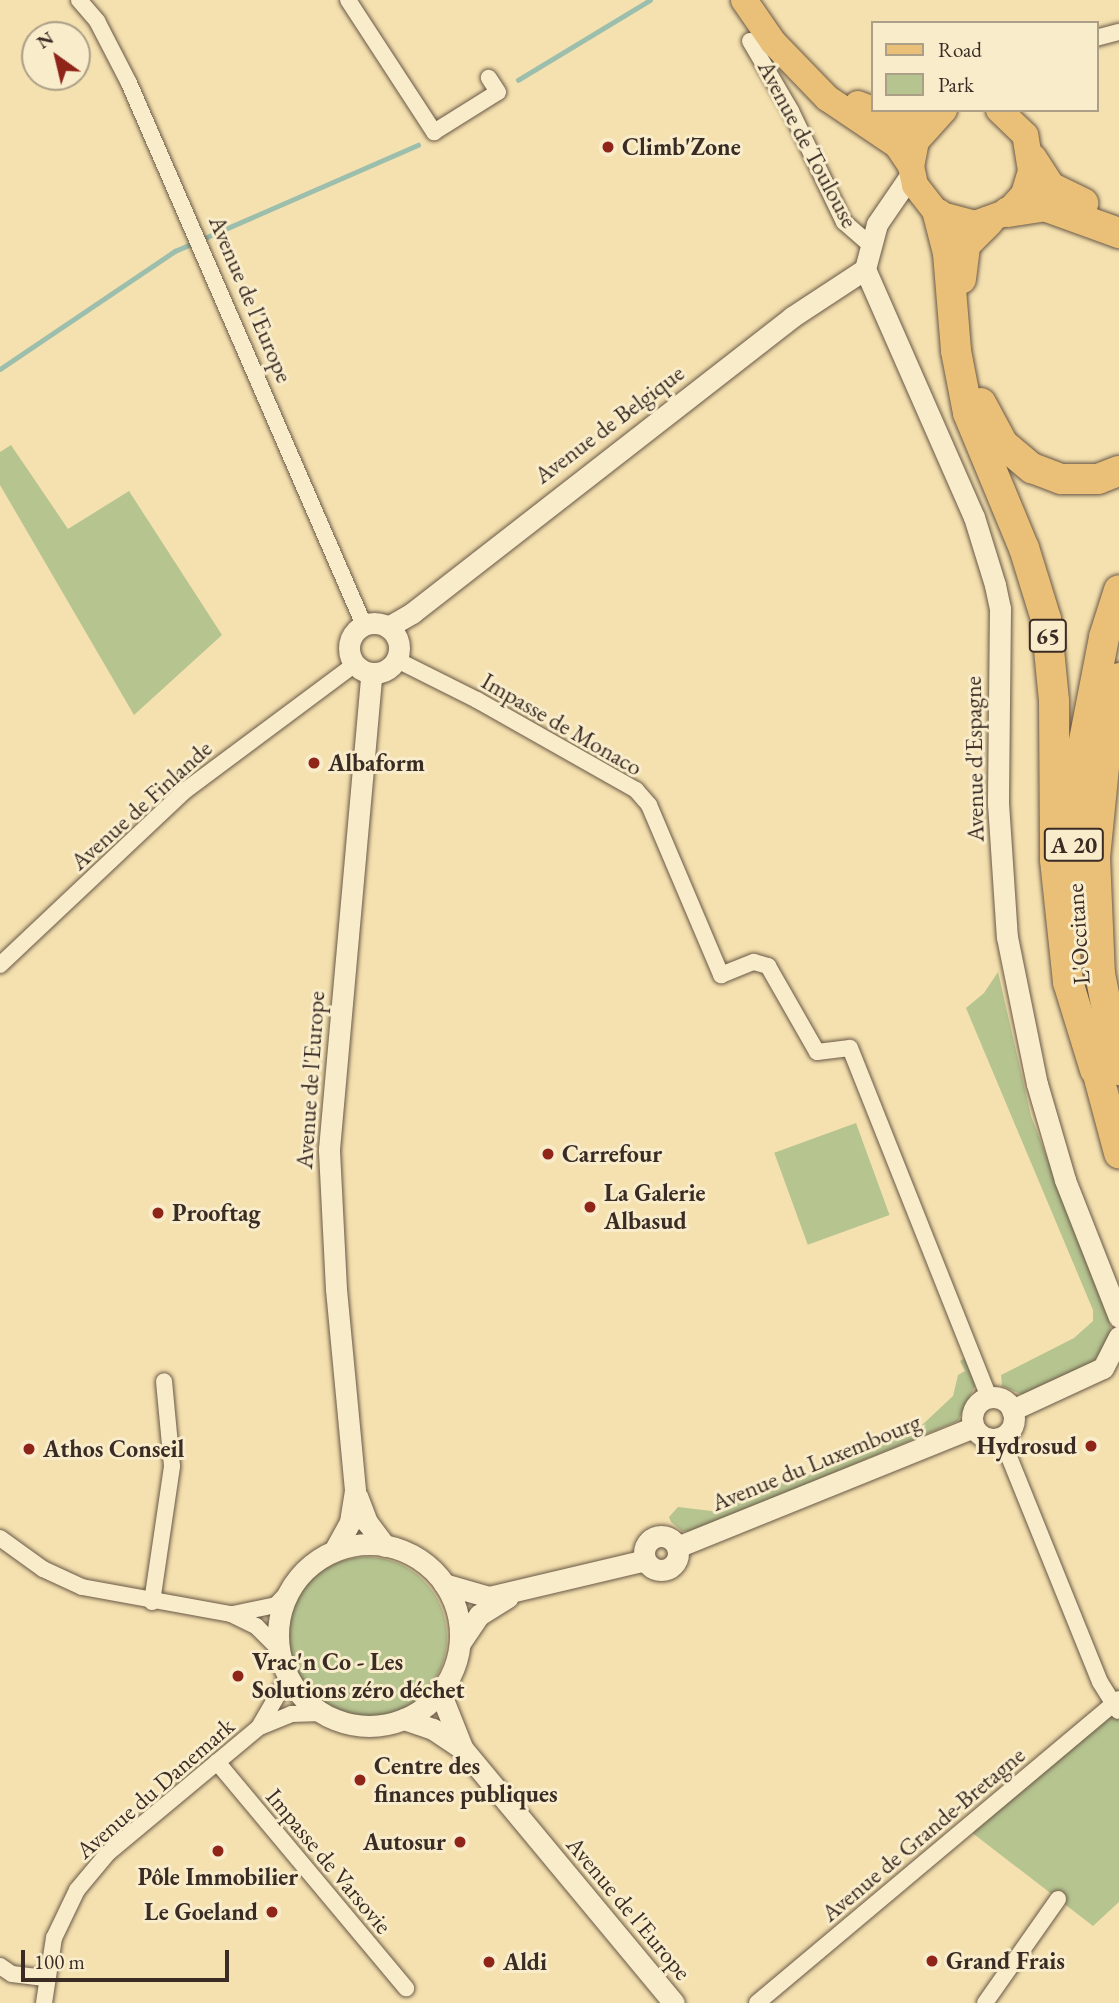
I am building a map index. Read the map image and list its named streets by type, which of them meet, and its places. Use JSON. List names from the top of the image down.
{
  "streets": {
    "highway": ["65", "A 20", "L'Occitane"],
    "main road": ["Avenue de Toulouse"],
    "street": [
      "Avenue de l'Europe",
      "Avenue de Belgique",
      "Impasse de Monaco",
      "Avenue d'Espagne",
      "Avenue de Finlande",
      "Avenue du Luxembourg",
      "Avenue du Danemark",
      "Avenue de Grande-Bretagne",
      "Impasse de Varsovie"
    ]
  },
  "crossings": [
    ["Avenue de Toulouse", "65"],
    ["Avenue de l'Europe", "Avenue de Belgique"],
    ["Avenue de l'Europe", "Impasse de Monaco"],
    ["Avenue de l'Europe", "Avenue de Finlande"],
    ["Avenue de l'Europe", "Avenue du Danemark"],
    ["Avenue de Belgique", "Impasse de Monaco"],
    ["Avenue de Belgique", "Avenue d'Espagne"],
    ["Avenue de Belgique", "Avenue de Finlande"],
    ["65", "L'Occitane"],
    ["Impasse de Monaco", "Avenue de Finlande"],
    ["Impasse de Monaco", "Avenue du Luxembourg"],
    ["Avenue du Danemark", "Impasse de Varsovie"]
  ],
  "places": [
    "Climb'Zone",
    "Albaform",
    "Carrefour",
    "La Galerie Albasud",
    "Prooftag",
    "Hydrosud",
    "Athos Conseil",
    "Vrac'n Co - Les Solutions zéro déchet",
    "Centre des finances publiques",
    "Autosur",
    "Pôle Immobilier",
    "Le Goeland",
    "Grand Frais",
    "Aldi"
  ],
  "legend": ["Road", "Park"],
  "scale_bar": "100 m",
  "north": "top left"
}
